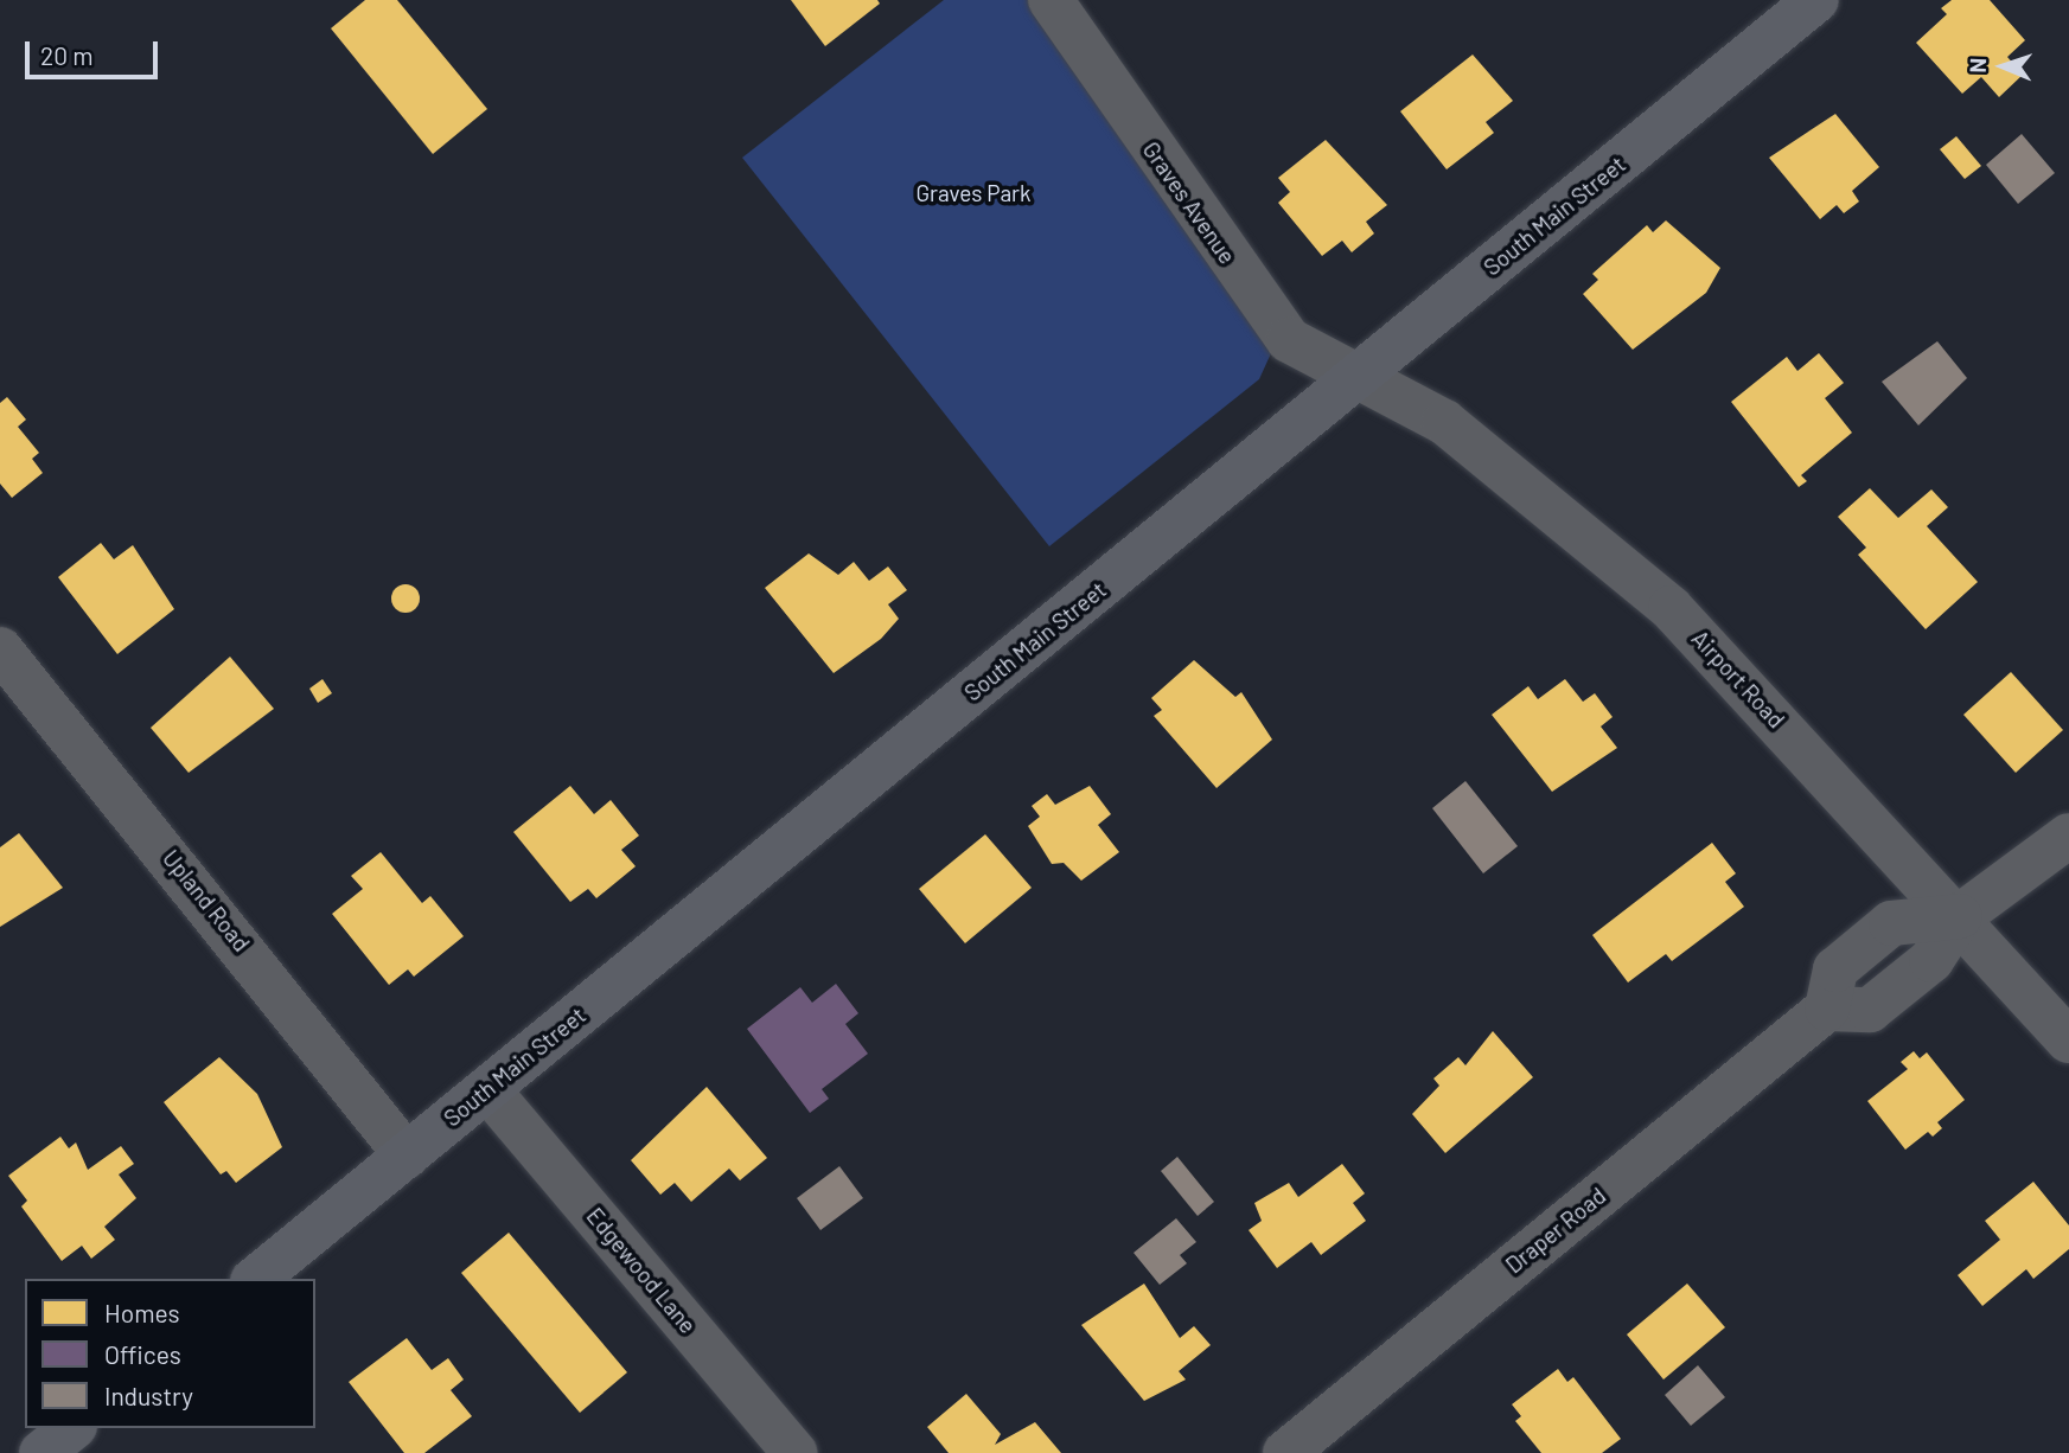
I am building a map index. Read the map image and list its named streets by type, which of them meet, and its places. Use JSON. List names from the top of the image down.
{
  "streets": {
    "main road": ["South Main Street"],
    "street": [
      "Graves Avenue",
      "Airport Road",
      "Upland Road",
      "Draper Road",
      "Edgewood Lane"
    ]
  },
  "crossings": [
    ["Graves Avenue", "South Main Street"],
    ["Graves Avenue", "Airport Road"],
    ["South Main Street", "Airport Road"],
    ["South Main Street", "Upland Road"],
    ["South Main Street", "Edgewood Lane"],
    ["Airport Road", "Draper Road"]
  ],
  "parks": ["Graves Park"],
  "legend": ["Homes", "Offices", "Industry"],
  "scale_bar": "20 m",
  "north": "left"
}
